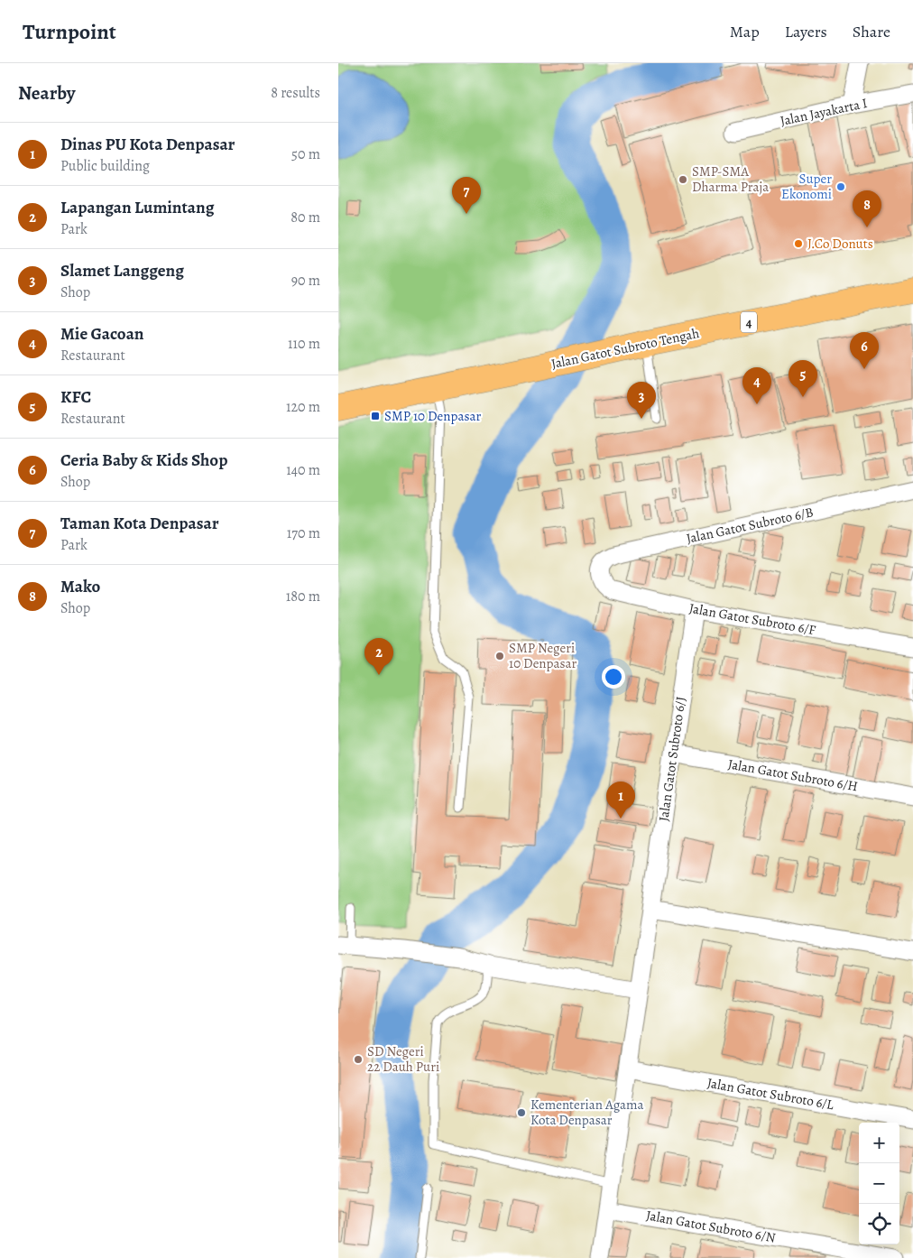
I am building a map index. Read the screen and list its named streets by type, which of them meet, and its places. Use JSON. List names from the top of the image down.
{
  "streets": {
    "highway": ["4", "Jalan Gatot Subroto Tengah"],
    "street": [
      "Jalan Jayakarta I",
      "Jalan Gatot Subroto 6/B",
      "Jalan Gatot Subroto 6/F",
      "Jalan Gatot Subroto 6/J",
      "Jalan Gatot Subroto 6/H",
      "Jalan Gatot Subroto 6/L",
      "Jalan Gatot Subroto 6/N"
    ]
  },
  "crossings": [
    ["Jalan Gatot Subroto 6/B", "Jalan Gatot Subroto 6/F"],
    ["Jalan Gatot Subroto 6/F", "Jalan Gatot Subroto 6/J"],
    ["Jalan Gatot Subroto 6/J", "Jalan Gatot Subroto 6/H"],
    ["Jalan Gatot Subroto 6/J", "Jalan Gatot Subroto 6/L"],
    ["Jalan Gatot Subroto 6/J", "Jalan Gatot Subroto 6/N"]
  ],
  "places": {
    "other": [
      "SMP-SMA Dharma Praja",
      "Super Ekonomi",
      "J.Co Donuts",
      "SMP Negeri 10 Denpasar",
      "SD Negeri 22 Dauh Puri",
      "Kementerian Agama Kota Denpasar"
    ],
    "transit": ["SMP 10 Denpasar"]
  },
  "page": {
    "header": "Turnpoint",
    "nav": ["Map", "Layers", "Share"],
    "heading": ["Nearby", "8 results"],
    "list": [
      {
        "mark": "1",
        "name": "Dinas PU Kota Denpasar",
        "note": "Public building",
        "value": "50 m"
      },
      {
        "mark": "2",
        "name": "Lapangan Lumintang",
        "note": "Park",
        "value": "80 m"
      },
      {
        "mark": "3",
        "name": "Slamet Langgeng",
        "note": "Shop",
        "value": "90 m"
      },
      {
        "mark": "4",
        "name": "Mie Gacoan",
        "note": "Restaurant",
        "value": "110 m"
      },
      {
        "mark": "5",
        "name": "KFC",
        "note": "Restaurant",
        "value": "120 m"
      },
      {
        "mark": "6",
        "name": "Ceria Baby & Kids Shop",
        "note": "Shop",
        "value": "140 m"
      },
      {
        "mark": "7",
        "name": "Taman Kota Denpasar",
        "note": "Park",
        "value": "170 m"
      },
      {
        "mark": "8",
        "name": "Mako",
        "note": "Shop",
        "value": "180 m"
      }
    ],
    "pins": [
      "7",
      "8",
      "6",
      "5",
      "4",
      "3",
      "2",
      "1"
    ],
    "map_buttons": ["+", "−"]
  }
}
